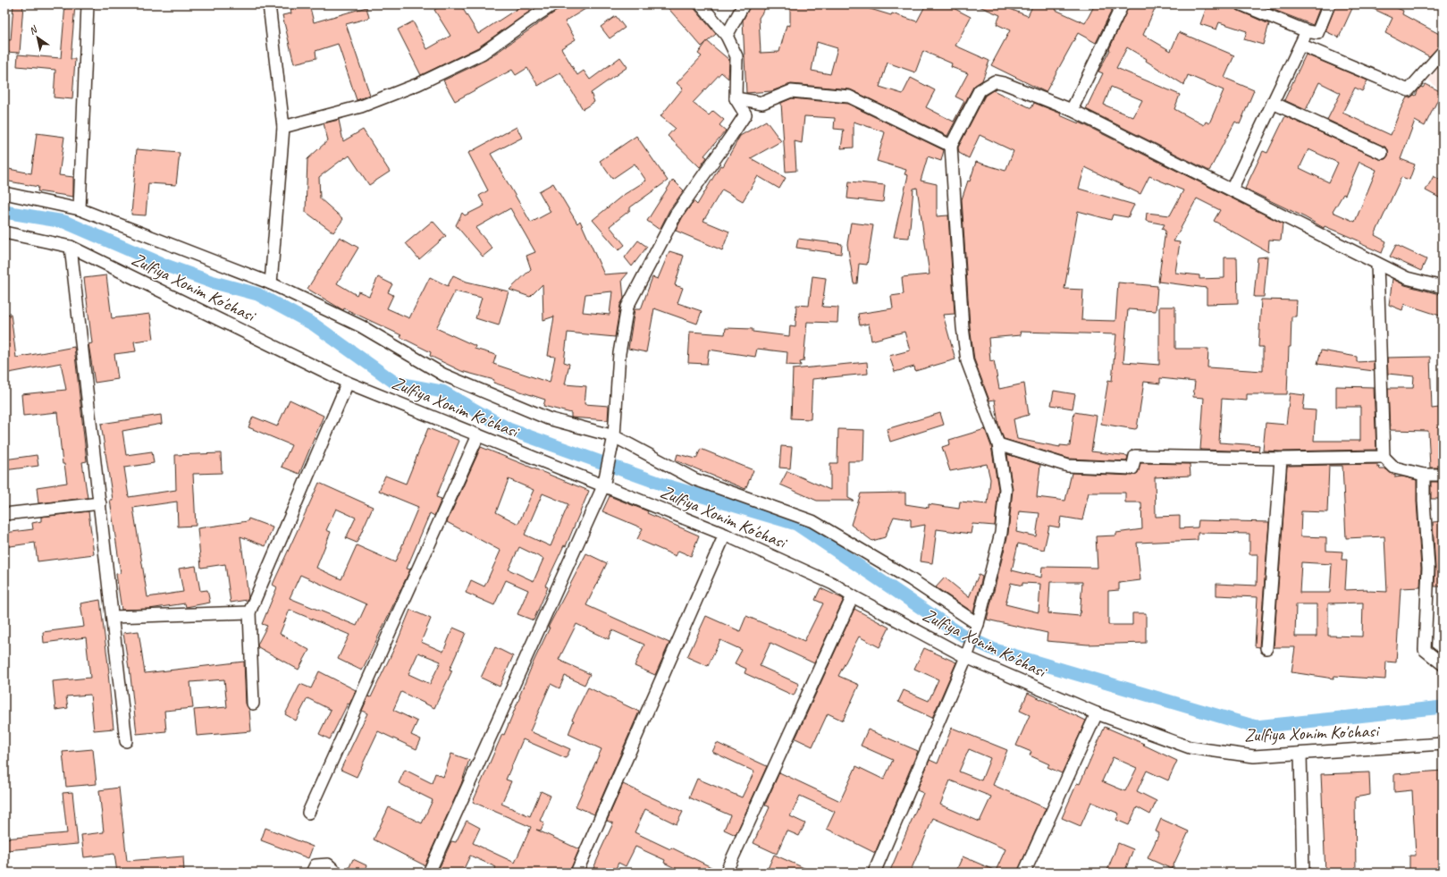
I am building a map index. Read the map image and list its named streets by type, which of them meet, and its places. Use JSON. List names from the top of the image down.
{
  "streets": {
    "street": ["Zulfiya Xonim Ko'chasi"]
  },
  "north": "top left"
}
